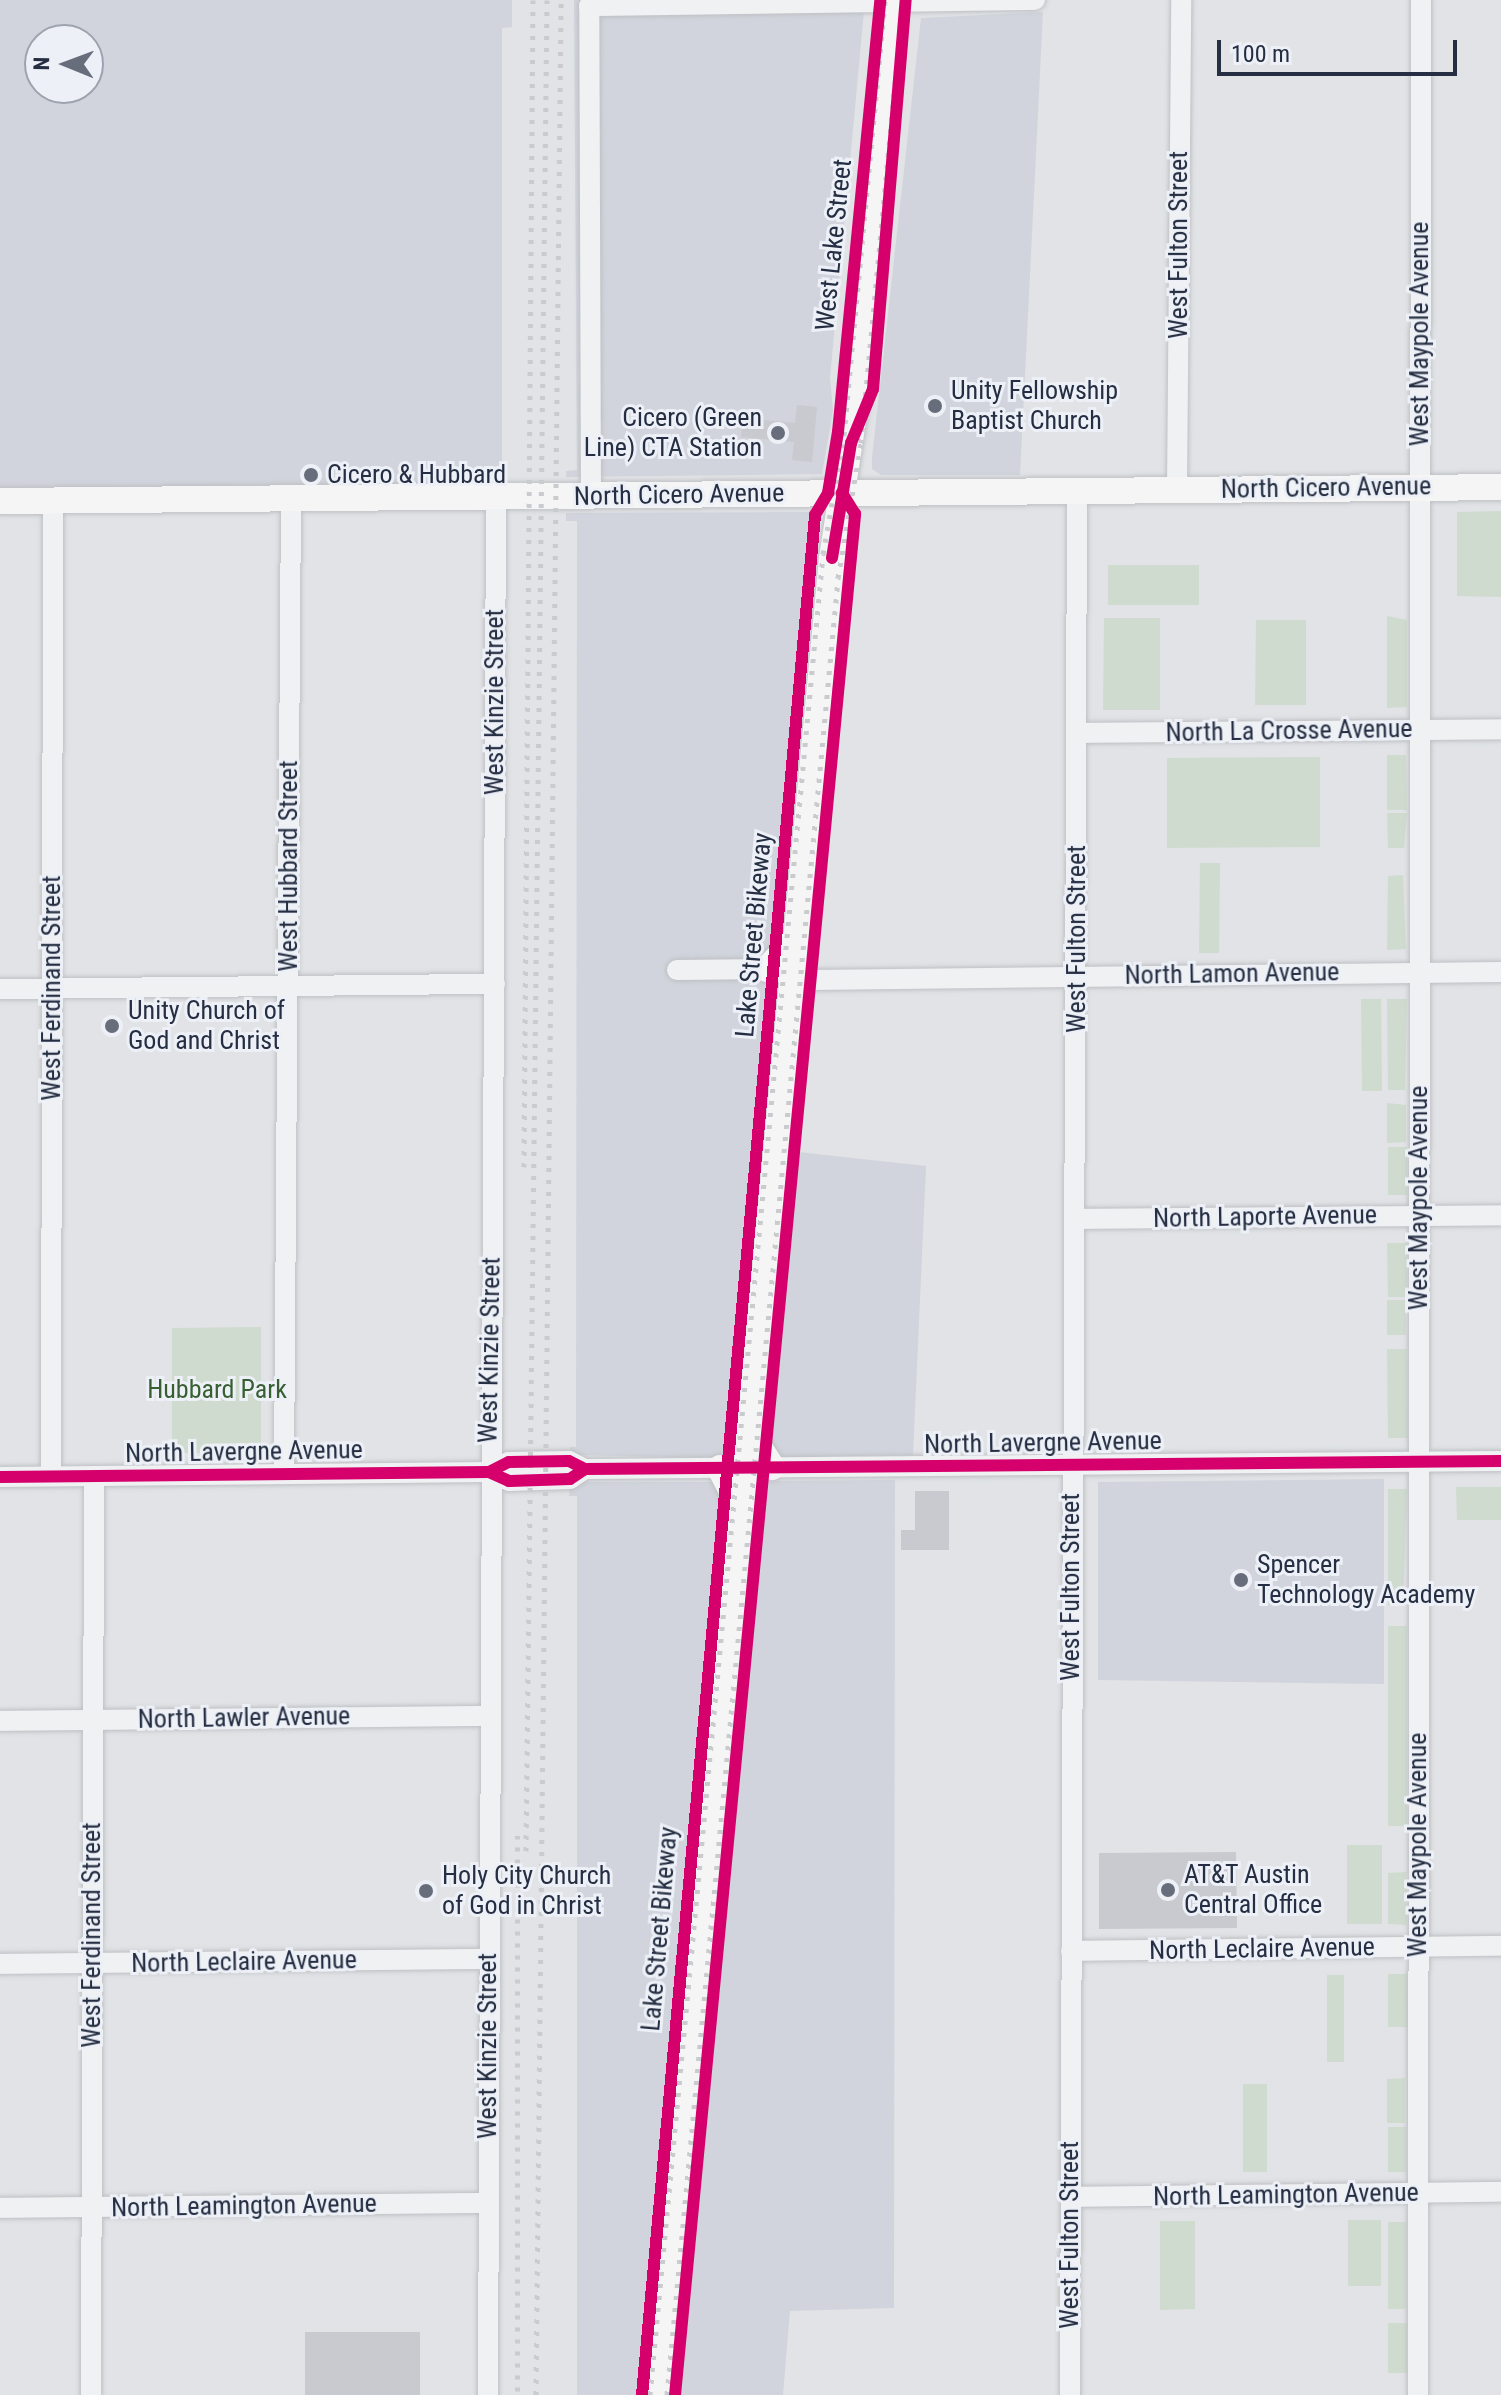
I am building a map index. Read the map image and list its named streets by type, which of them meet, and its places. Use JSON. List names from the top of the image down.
{
  "streets": {
    "main road": ["West Lake Street", "North Cicero Avenue"],
    "street": [
      "West Fulton Street",
      "West Maypole Avenue",
      "West Kinzie Street",
      "North La Crosse Avenue",
      "West Hubbard Street",
      "North Lamon Avenue",
      "West Ferdinand Street",
      "North Laporte Avenue",
      "North Lavergne Avenue",
      "North Lawler Avenue",
      "North Leclaire Avenue",
      "North Leamington Avenue"
    ],
    "cycle path": ["Lake Street Bikeway"]
  },
  "crossings": [
    ["West Lake Street", "North Cicero Avenue"],
    ["West Lake Street", "North Lamon Avenue"],
    ["West Lake Street", "North Lavergne Avenue"],
    ["West Fulton Street", "North Cicero Avenue"],
    ["West Fulton Street", "North La Crosse Avenue"],
    ["West Fulton Street", "North Lamon Avenue"],
    ["West Fulton Street", "North Laporte Avenue"],
    ["West Fulton Street", "North Lavergne Avenue"],
    ["West Fulton Street", "North Leclaire Avenue"],
    ["West Fulton Street", "North Leamington Avenue"],
    ["West Maypole Avenue", "North Cicero Avenue"],
    ["West Maypole Avenue", "North La Crosse Avenue"],
    ["West Maypole Avenue", "North Lamon Avenue"],
    ["West Maypole Avenue", "North Laporte Avenue"],
    ["West Maypole Avenue", "North Lavergne Avenue"],
    ["West Maypole Avenue", "North Leclaire Avenue"],
    ["West Maypole Avenue", "North Leamington Avenue"],
    ["North Cicero Avenue", "West Kinzie Street"],
    ["North Cicero Avenue", "West Hubbard Street"],
    ["North Cicero Avenue", "West Ferdinand Street"],
    ["West Kinzie Street", "North Lavergne Avenue"],
    ["West Kinzie Street", "North Lawler Avenue"],
    ["West Kinzie Street", "North Leclaire Avenue"],
    ["West Kinzie Street", "North Leamington Avenue"],
    ["West Hubbard Street", "North Lavergne Avenue"],
    ["West Ferdinand Street", "North Lavergne Avenue"],
    ["West Ferdinand Street", "North Lawler Avenue"],
    ["West Ferdinand Street", "North Leclaire Avenue"],
    ["West Ferdinand Street", "North Leamington Avenue"]
  ],
  "parks": ["Hubbard Park"],
  "places": [
    "Unity Fellowship Baptist Church",
    "Cicero (Green Line) CTA Station",
    "Cicero & Hubbard",
    "Unity Church of God and Christ",
    "Spencer Technology Academy",
    "AT&T Austin Central Office",
    "Holy City Church of God in Christ"
  ],
  "scale_bar": "100 m",
  "north": "left"
}
